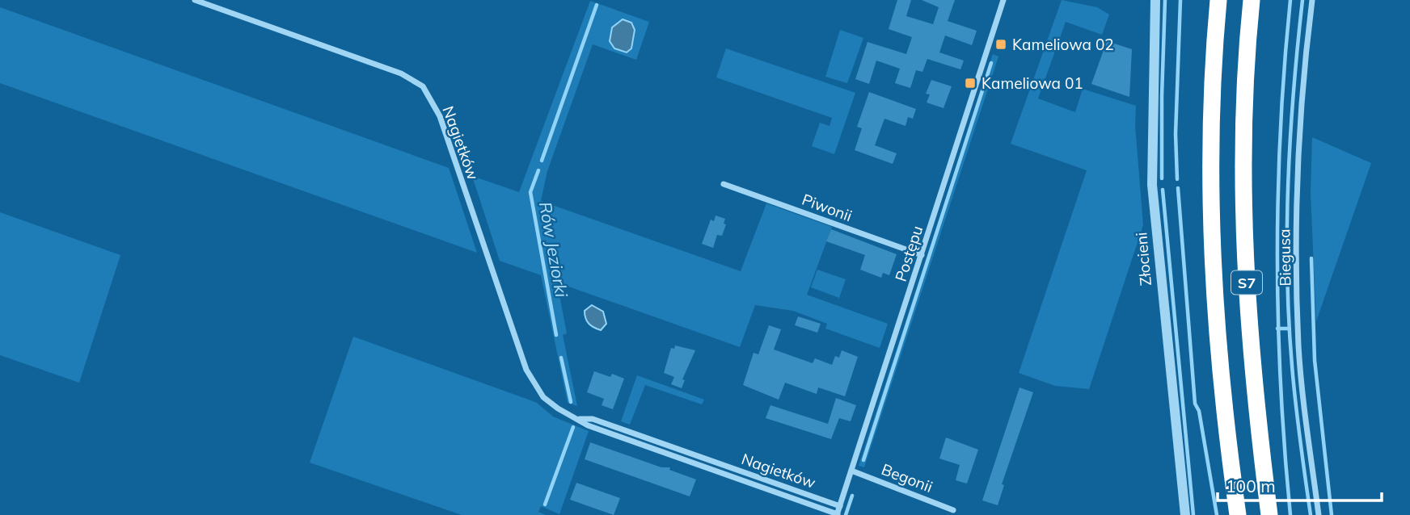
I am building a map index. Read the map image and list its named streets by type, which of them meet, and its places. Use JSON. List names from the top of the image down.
{
  "streets": {
    "highway": ["S7"],
    "street": [
      "Nagietków",
      "Piwonii",
      "Postępu",
      "Biegusa",
      "Złocieni",
      "Begonii"
    ]
  },
  "crossings": [
    ["Nagietków", "Postępu"],
    ["Piwonii", "Postępu"],
    ["Postępu", "Begonii"]
  ],
  "water": ["Rów Jeziorki"],
  "places": {
    "transit": ["Kameliowa 02", "Kameliowa 01"]
  },
  "scale_bar": "100 m"
}
